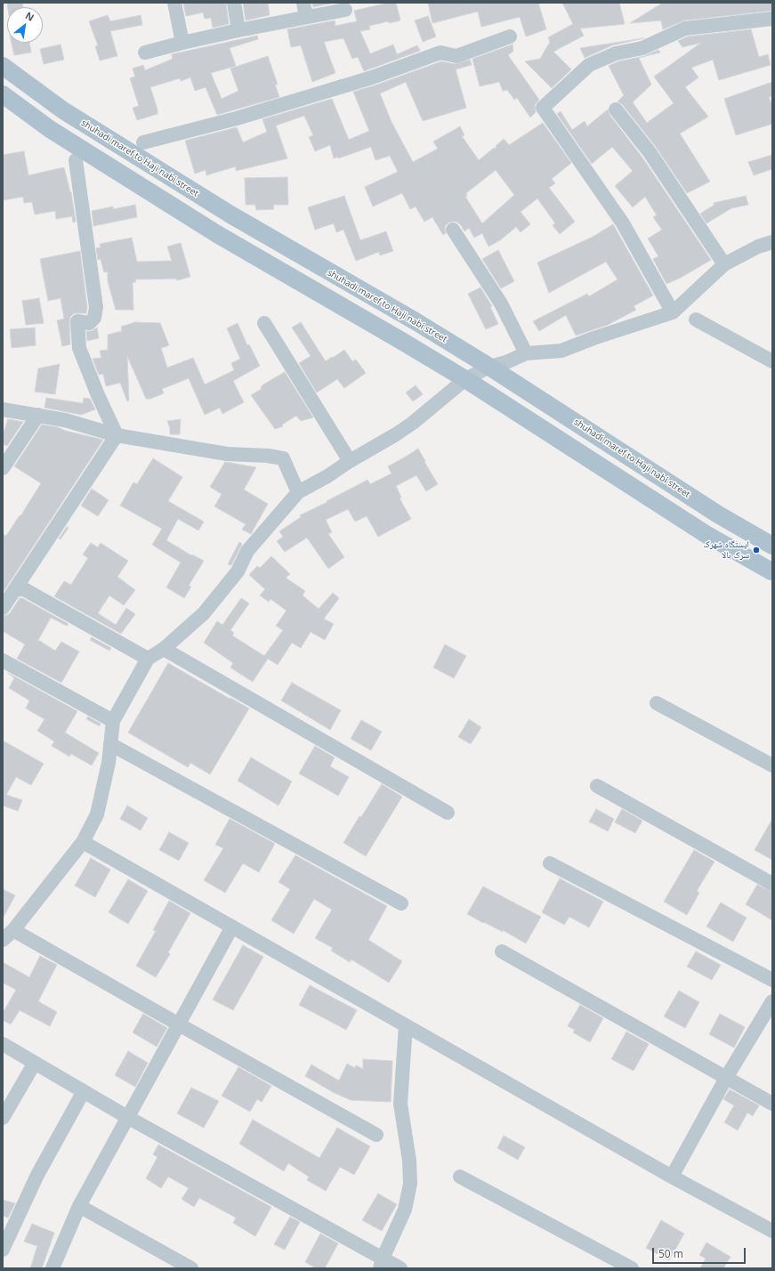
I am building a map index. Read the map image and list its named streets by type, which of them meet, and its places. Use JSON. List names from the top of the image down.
{
  "streets": {
    "main road": ["shuhadi maref to Haji nabi street"]
  },
  "places": ["ایستگاه شهرک سرک بالا"],
  "scale_bar": "50 m",
  "north": "top right"
}
